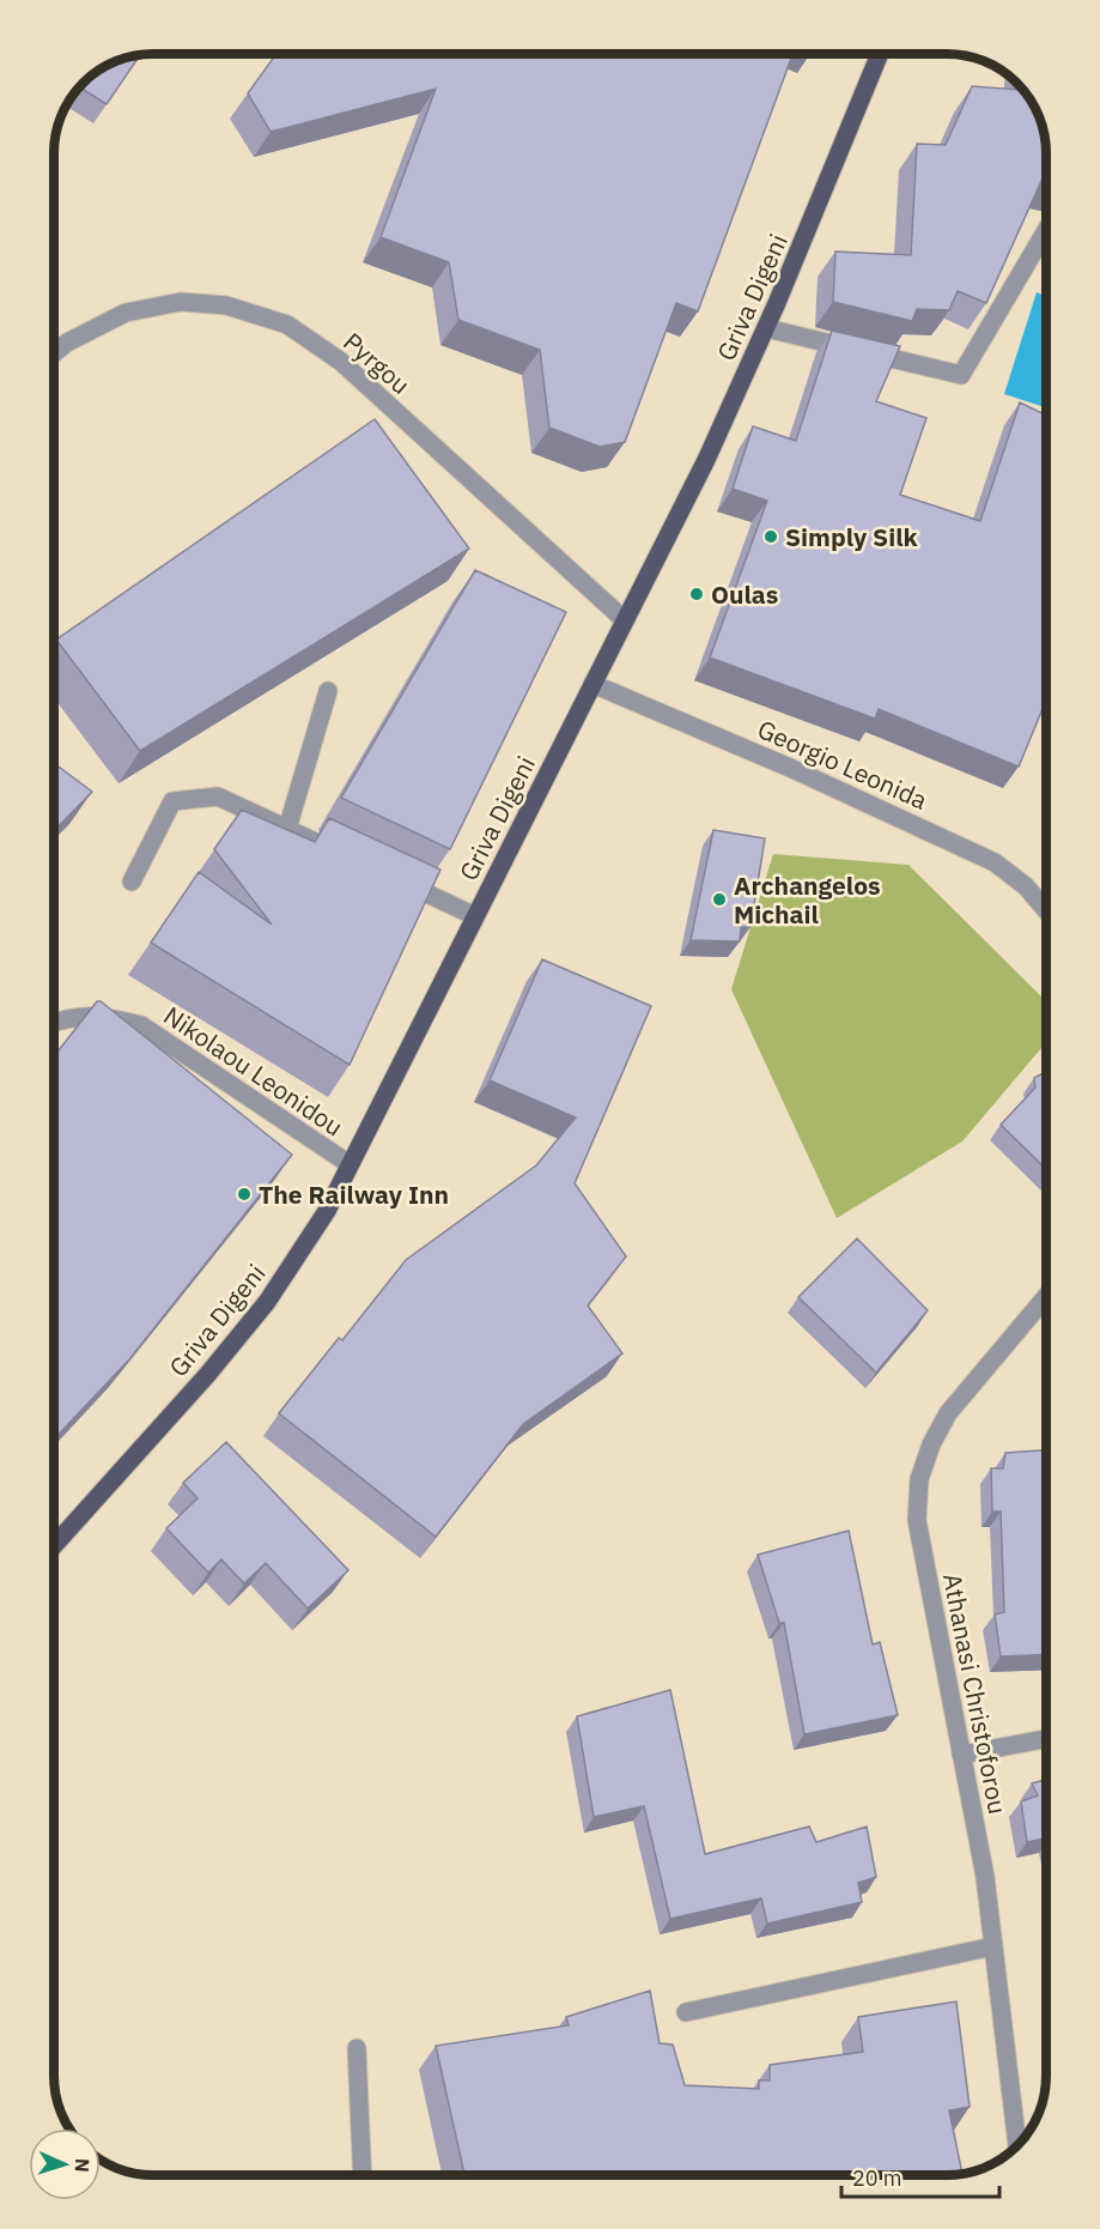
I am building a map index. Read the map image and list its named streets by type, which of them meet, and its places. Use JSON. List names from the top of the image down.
{
  "streets": {
    "main road": ["Griva Digeni"],
    "street": [
      "Pyrgou",
      "Georgio Leonida",
      "Nikolaou Leonidou",
      "Athanasi Christoforou"
    ]
  },
  "crossings": [
    ["Griva Digeni", "Pyrgou"],
    ["Griva Digeni", "Georgio Leonida"],
    ["Griva Digeni", "Nikolaou Leonidou"]
  ],
  "places": [
    "Simply Silk",
    "Oulas",
    "Archangelos Michail",
    "The Railway Inn"
  ],
  "scale_bar": "20 m",
  "north": "right"
}
